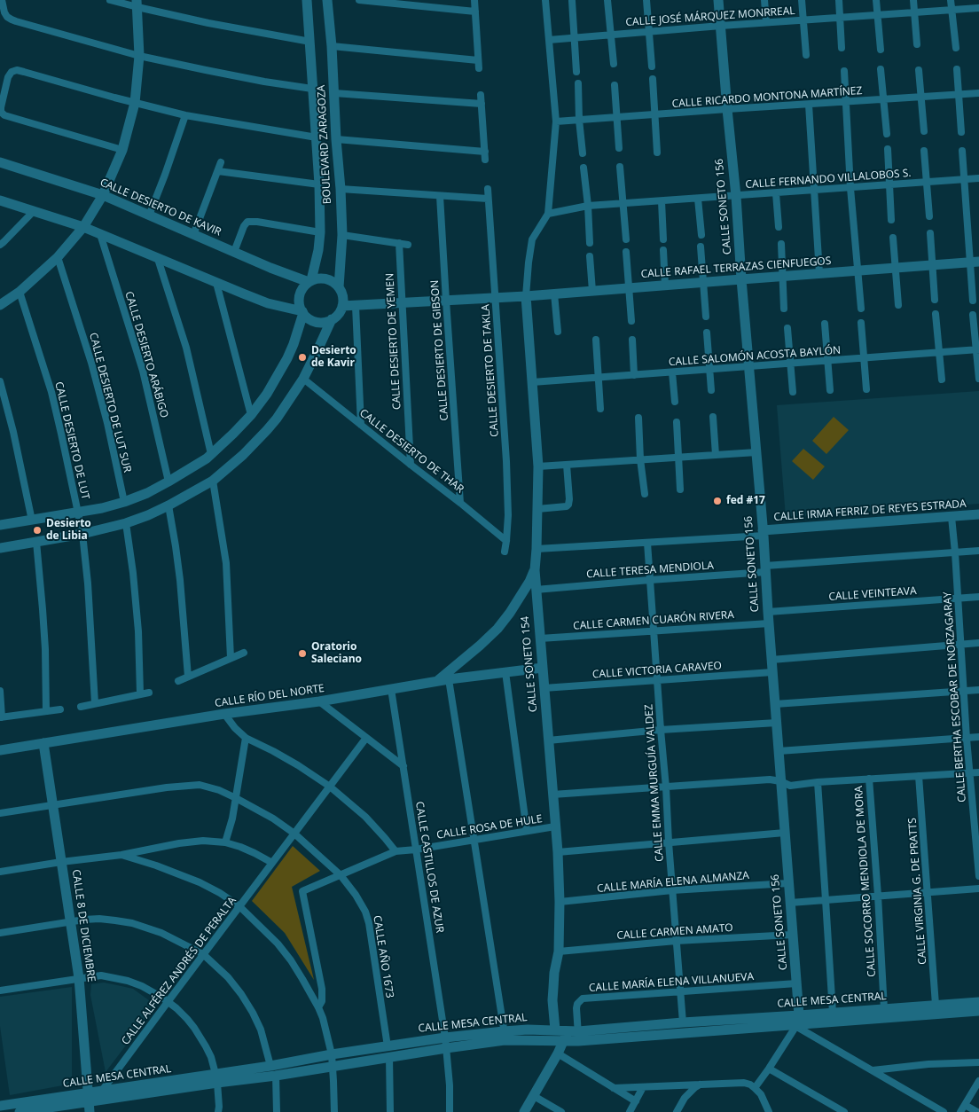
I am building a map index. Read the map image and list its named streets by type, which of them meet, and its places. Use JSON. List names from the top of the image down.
{
  "streets": {
    "street": [
      "CALLE JOSÉ MÁRQUEZ MONRREAL",
      "CALLE RICARDO MONTONA MARTÍNEZ",
      "BOULEVARD ZARAGOZA",
      "CALLE FERNANDO VILLALOBOS S.",
      "CALLE SONETO 156",
      "CALLE DESIERTO DE KAVIR",
      "CALLE RAFAEL TERRAZAS CIENFUEGOS",
      "CALLE DESIERTO DE YEMEN",
      "CALLE DESIERTO DE GIBSON",
      "CALLE DESIERTO ARÁBIGO",
      "CALLE SALOMÓN ACOSTA BAYLÓN",
      "CALLE DESIERTO DE TAKLA",
      "CALLE DESIERTO DE LUT SUR",
      "CALLE DESIERTO DE LUT",
      "CALLE DESIERTO DE THAR",
      "CALLE IRMA FERRIZ DE REYES ESTRADA",
      "CALLE TERESA MENDIOLA",
      "CALLE VEINTEAVA",
      "CALLE CARMEN CUARÓN RIVERA",
      "CALLE SONETO 154",
      "CALLE VICTORIA CARAVEO",
      "CALLE RÍO DEL NORTE",
      "CALLE BERTHA ESCOBAR DE NORZAGARAY",
      "CALLE EMMA MURGUÍA VALDEZ",
      "CALLE ROSA DE HULE",
      "CALLE CASTILLOS DE AZUR",
      "CALLE SOCORRO MENDIOLA DE MORA",
      "CALLE MARÍA ELENA ALMANZA",
      "CALLE VIRGINIA G. DE PRATTS",
      "CALLE 8 DE DICIEMBRE",
      "CALLE CARMEN AMATO",
      "CALLE AÑO 1673",
      "CALLE ALFÉREZ ANDRÉS DE PERALTA",
      "CALLE MARÍA ELENA VILLANUEVA",
      "CALLE MESA CENTRAL"
    ]
  },
  "crossings": [
    ["CALLE JOSÉ MÁRQUEZ MONRREAL", "CALLE SONETO 156"],
    ["CALLE RICARDO MONTONA MARTÍNEZ", "CALLE SONETO 156"],
    ["BOULEVARD ZARAGOZA", "CALLE DESIERTO DE KAVIR"],
    ["CALLE FERNANDO VILLALOBOS S.", "CALLE SONETO 156"],
    ["CALLE SONETO 156", "CALLE RAFAEL TERRAZAS CIENFUEGOS"],
    ["CALLE SONETO 156", "CALLE SALOMÓN ACOSTA BAYLÓN"],
    ["CALLE SONETO 156", "CALLE IRMA FERRIZ DE REYES ESTRADA"],
    ["CALLE SONETO 156", "CALLE TERESA MENDIOLA"],
    ["CALLE SONETO 156", "CALLE VEINTEAVA"],
    ["CALLE SONETO 156", "CALLE CARMEN CUARÓN RIVERA"],
    ["CALLE SONETO 156", "CALLE VICTORIA CARAVEO"],
    ["CALLE SONETO 156", "CALLE MARÍA ELENA ALMANZA"],
    ["CALLE SONETO 156", "CALLE CARMEN AMATO"],
    ["CALLE SONETO 156", "CALLE MARÍA ELENA VILLANUEVA"],
    ["CALLE SONETO 156", "CALLE MESA CENTRAL"],
    ["CALLE RAFAEL TERRAZAS CIENFUEGOS", "CALLE DESIERTO DE TAKLA"],
    ["CALLE RAFAEL TERRAZAS CIENFUEGOS", "CALLE SONETO 154"],
    ["CALLE DESIERTO DE YEMEN", "CALLE DESIERTO DE THAR"],
    ["CALLE DESIERTO DE GIBSON", "CALLE DESIERTO DE THAR"],
    ["CALLE SALOMÓN ACOSTA BAYLÓN", "CALLE SONETO 154"],
    ["CALLE DESIERTO DE TAKLA", "CALLE DESIERTO DE THAR"],
    ["CALLE IRMA FERRIZ DE REYES ESTRADA", "CALLE SONETO 154"],
    ["CALLE IRMA FERRIZ DE REYES ESTRADA", "CALLE BERTHA ESCOBAR DE NORZAGARAY"],
    ["CALLE IRMA FERRIZ DE REYES ESTRADA", "CALLE EMMA MURGUÍA VALDEZ"],
    ["CALLE TERESA MENDIOLA", "CALLE SONETO 154"],
    ["CALLE TERESA MENDIOLA", "CALLE BERTHA ESCOBAR DE NORZAGARAY"],
    ["CALLE TERESA MENDIOLA", "CALLE EMMA MURGUÍA VALDEZ"],
    ["CALLE VEINTEAVA", "CALLE BERTHA ESCOBAR DE NORZAGARAY"],
    ["CALLE CARMEN CUARÓN RIVERA", "CALLE SONETO 154"],
    ["CALLE CARMEN CUARÓN RIVERA", "CALLE EMMA MURGUÍA VALDEZ"],
    ["CALLE SONETO 154", "CALLE VICTORIA CARAVEO"],
    ["CALLE SONETO 154", "CALLE RÍO DEL NORTE"],
    ["CALLE SONETO 154", "CALLE ROSA DE HULE"],
    ["CALLE SONETO 154", "CALLE MARÍA ELENA ALMANZA"],
    ["CALLE SONETO 154", "CALLE CARMEN AMATO"],
    ["CALLE SONETO 154", "CALLE MESA CENTRAL"],
    ["CALLE VICTORIA CARAVEO", "CALLE EMMA MURGUÍA VALDEZ"],
    ["CALLE RÍO DEL NORTE", "CALLE ROSA DE HULE"],
    ["CALLE RÍO DEL NORTE", "CALLE CASTILLOS DE AZUR"],
    ["CALLE RÍO DEL NORTE", "CALLE 8 DE DICIEMBRE"],
    ["CALLE RÍO DEL NORTE", "CALLE ALFÉREZ ANDRÉS DE PERALTA"],
    ["CALLE EMMA MURGUÍA VALDEZ", "CALLE MARÍA ELENA ALMANZA"],
    ["CALLE EMMA MURGUÍA VALDEZ", "CALLE CARMEN AMATO"],
    ["CALLE EMMA MURGUÍA VALDEZ", "CALLE MARÍA ELENA VILLANUEVA"],
    ["CALLE EMMA MURGUÍA VALDEZ", "CALLE MESA CENTRAL"],
    ["CALLE ROSA DE HULE", "CALLE CASTILLOS DE AZUR"],
    ["CALLE ROSA DE HULE", "CALLE AÑO 1673"],
    ["CALLE CASTILLOS DE AZUR", "CALLE MESA CENTRAL"],
    ["CALLE SOCORRO MENDIOLA DE MORA", "CALLE MESA CENTRAL"],
    ["CALLE VIRGINIA G. DE PRATTS", "CALLE MESA CENTRAL"],
    ["CALLE 8 DE DICIEMBRE", "CALLE AÑO 1673"],
    ["CALLE 8 DE DICIEMBRE", "CALLE MESA CENTRAL"],
    ["CALLE AÑO 1673", "CALLE ALFÉREZ ANDRÉS DE PERALTA"],
    ["CALLE AÑO 1673", "CALLE MESA CENTRAL"],
    ["CALLE ALFÉREZ ANDRÉS DE PERALTA", "CALLE MESA CENTRAL"],
    ["CALLE MARÍA ELENA VILLANUEVA", "CALLE MESA CENTRAL"]
  ],
  "places": [
    "Desierto de Kavir",
    "fed #17",
    "Desierto de Libia",
    "Oratorio Saleciano"
  ]
}
